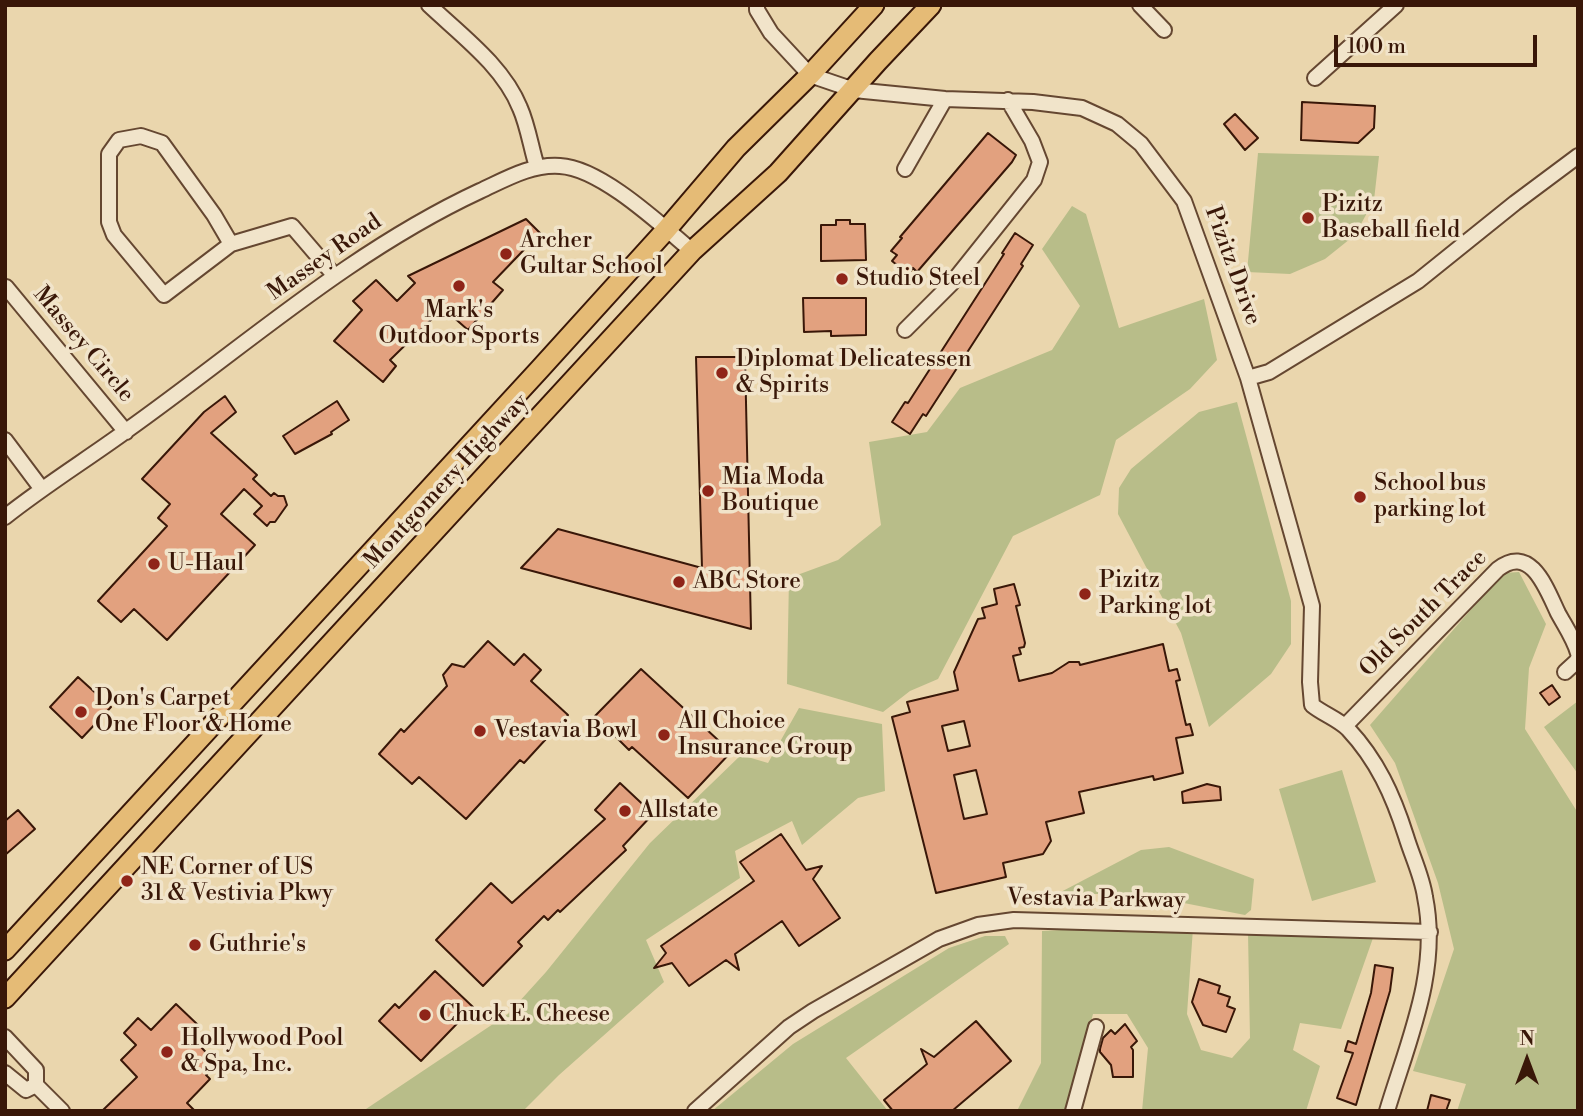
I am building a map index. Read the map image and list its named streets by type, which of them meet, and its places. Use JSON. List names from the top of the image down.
{
  "streets": {
    "main road": ["Montgomery Highway"],
    "street": [
      "Massey Road",
      "Pizitz Drive",
      "Massey Circle",
      "Old South Trace",
      "Vestavia Parkway"
    ]
  },
  "crossings": [
    ["Massey Road", "Massey Circle"],
    ["Massey Road", "Montgomery Highway"],
    ["Pizitz Drive", "Montgomery Highway"],
    ["Pizitz Drive", "Old South Trace"]
  ],
  "places": [
    "Pizitz Baseball field",
    "Archer Gultar School",
    "Studio Steel",
    "Mark's Outdoor Sports",
    "Diplomat Delicatessen & Spirits",
    "Mia Moda Boutique",
    "School bus parking lot",
    "U-Haul",
    "ABC Store",
    "Pizitz Parking lot",
    "Don's Carpet One Floor & Home",
    "Vestavia Bowl",
    "All Choice Insurance Group",
    "Allstate",
    "NE Corner of US 31 & Vestivia Pkwy",
    "Guthrie's",
    "Chuck E. Cheese",
    "Hollywood Pool & Spa, Inc."
  ],
  "scale_bar": "100 m",
  "north": "top"
}
